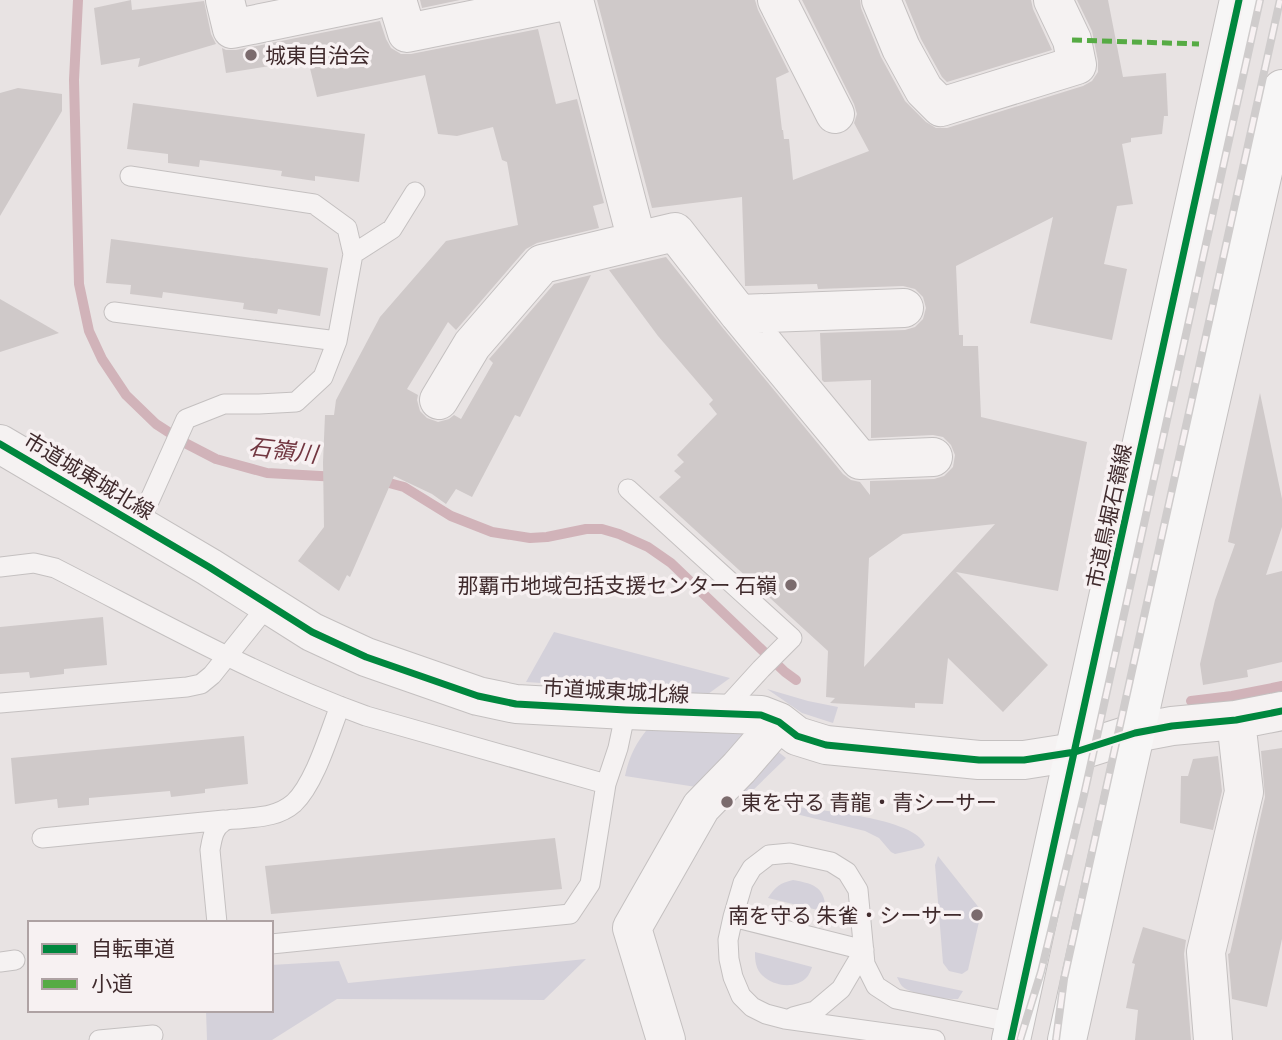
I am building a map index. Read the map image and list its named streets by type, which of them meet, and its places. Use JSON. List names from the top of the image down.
{
  "streets": {
    "street": ["市道城東城北線", "市道鳥堀石嶺線"]
  },
  "crossings": [
    ["市道城東城北線", "市道鳥堀石嶺線"]
  ],
  "water": ["石嶺川"],
  "places": [
    "城東自治会",
    "那覇市地域包括支援センター 石嶺",
    "東を守る 青龍・青シーサー",
    "南を守る 朱雀・シーサー"
  ],
  "legend": ["自転車道", "小道"]
}
